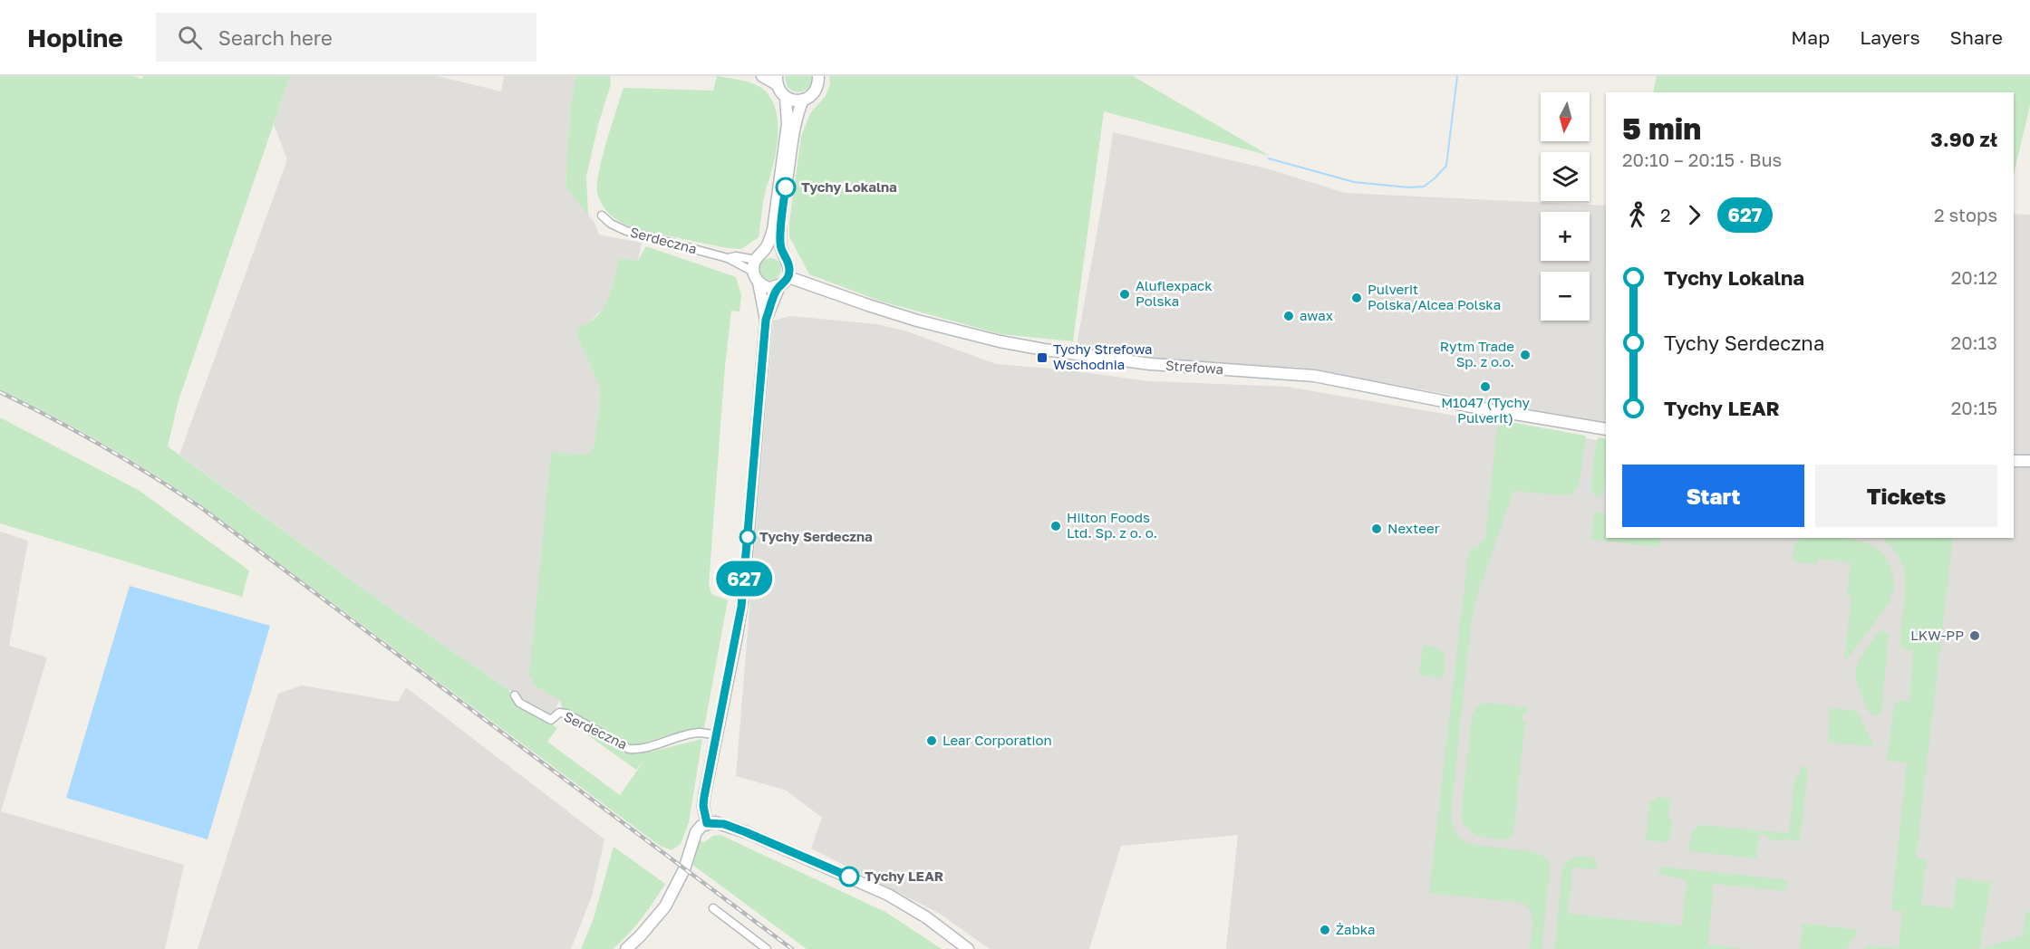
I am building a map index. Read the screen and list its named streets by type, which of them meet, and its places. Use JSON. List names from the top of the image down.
{
  "streets": {
    "street": ["Serdeczna", "Strefowa"]
  },
  "places": {
    "other": [
      "Tychy Lokalna",
      "Aluflexpack Polska",
      "Pulverit Polska/Alcea Polska",
      "awax",
      "Rytm Trade Sp. z o.o.",
      "M1047 (Tychy Pulverit)",
      "Hilton Foods Ltd. Sp. z o. o.",
      "Nexteer",
      "Tychy Serdeczna",
      "LKW-PP",
      "Lear Corporation",
      "Tychy LEAR",
      "Żabka"
    ],
    "transit": ["Tychy Strefowa Wschodnia"]
  },
  "lines": ["bus line 627"],
  "north": "bottom",
  "page": {
    "header": "Hopline",
    "search": "Search here",
    "nav": ["Map", "Layers", "Share"],
    "on_map": "627",
    "map_buttons": ["+", "−"],
    "heading": ["5 min", "20:10 – 20:15 · Bus", "3.90 zł"],
    "legs": ["2", "627", "2 stops"],
    "list": [
      {
        "name": "Tychy Lokalna",
        "value": "20:12"
      },
      {
        "name": "Tychy Serdeczna",
        "value": "20:13"
      },
      {
        "name": "Tychy LEAR",
        "value": "20:15"
      }
    ],
    "buttons": ["Start", "Tickets"]
  }
}
